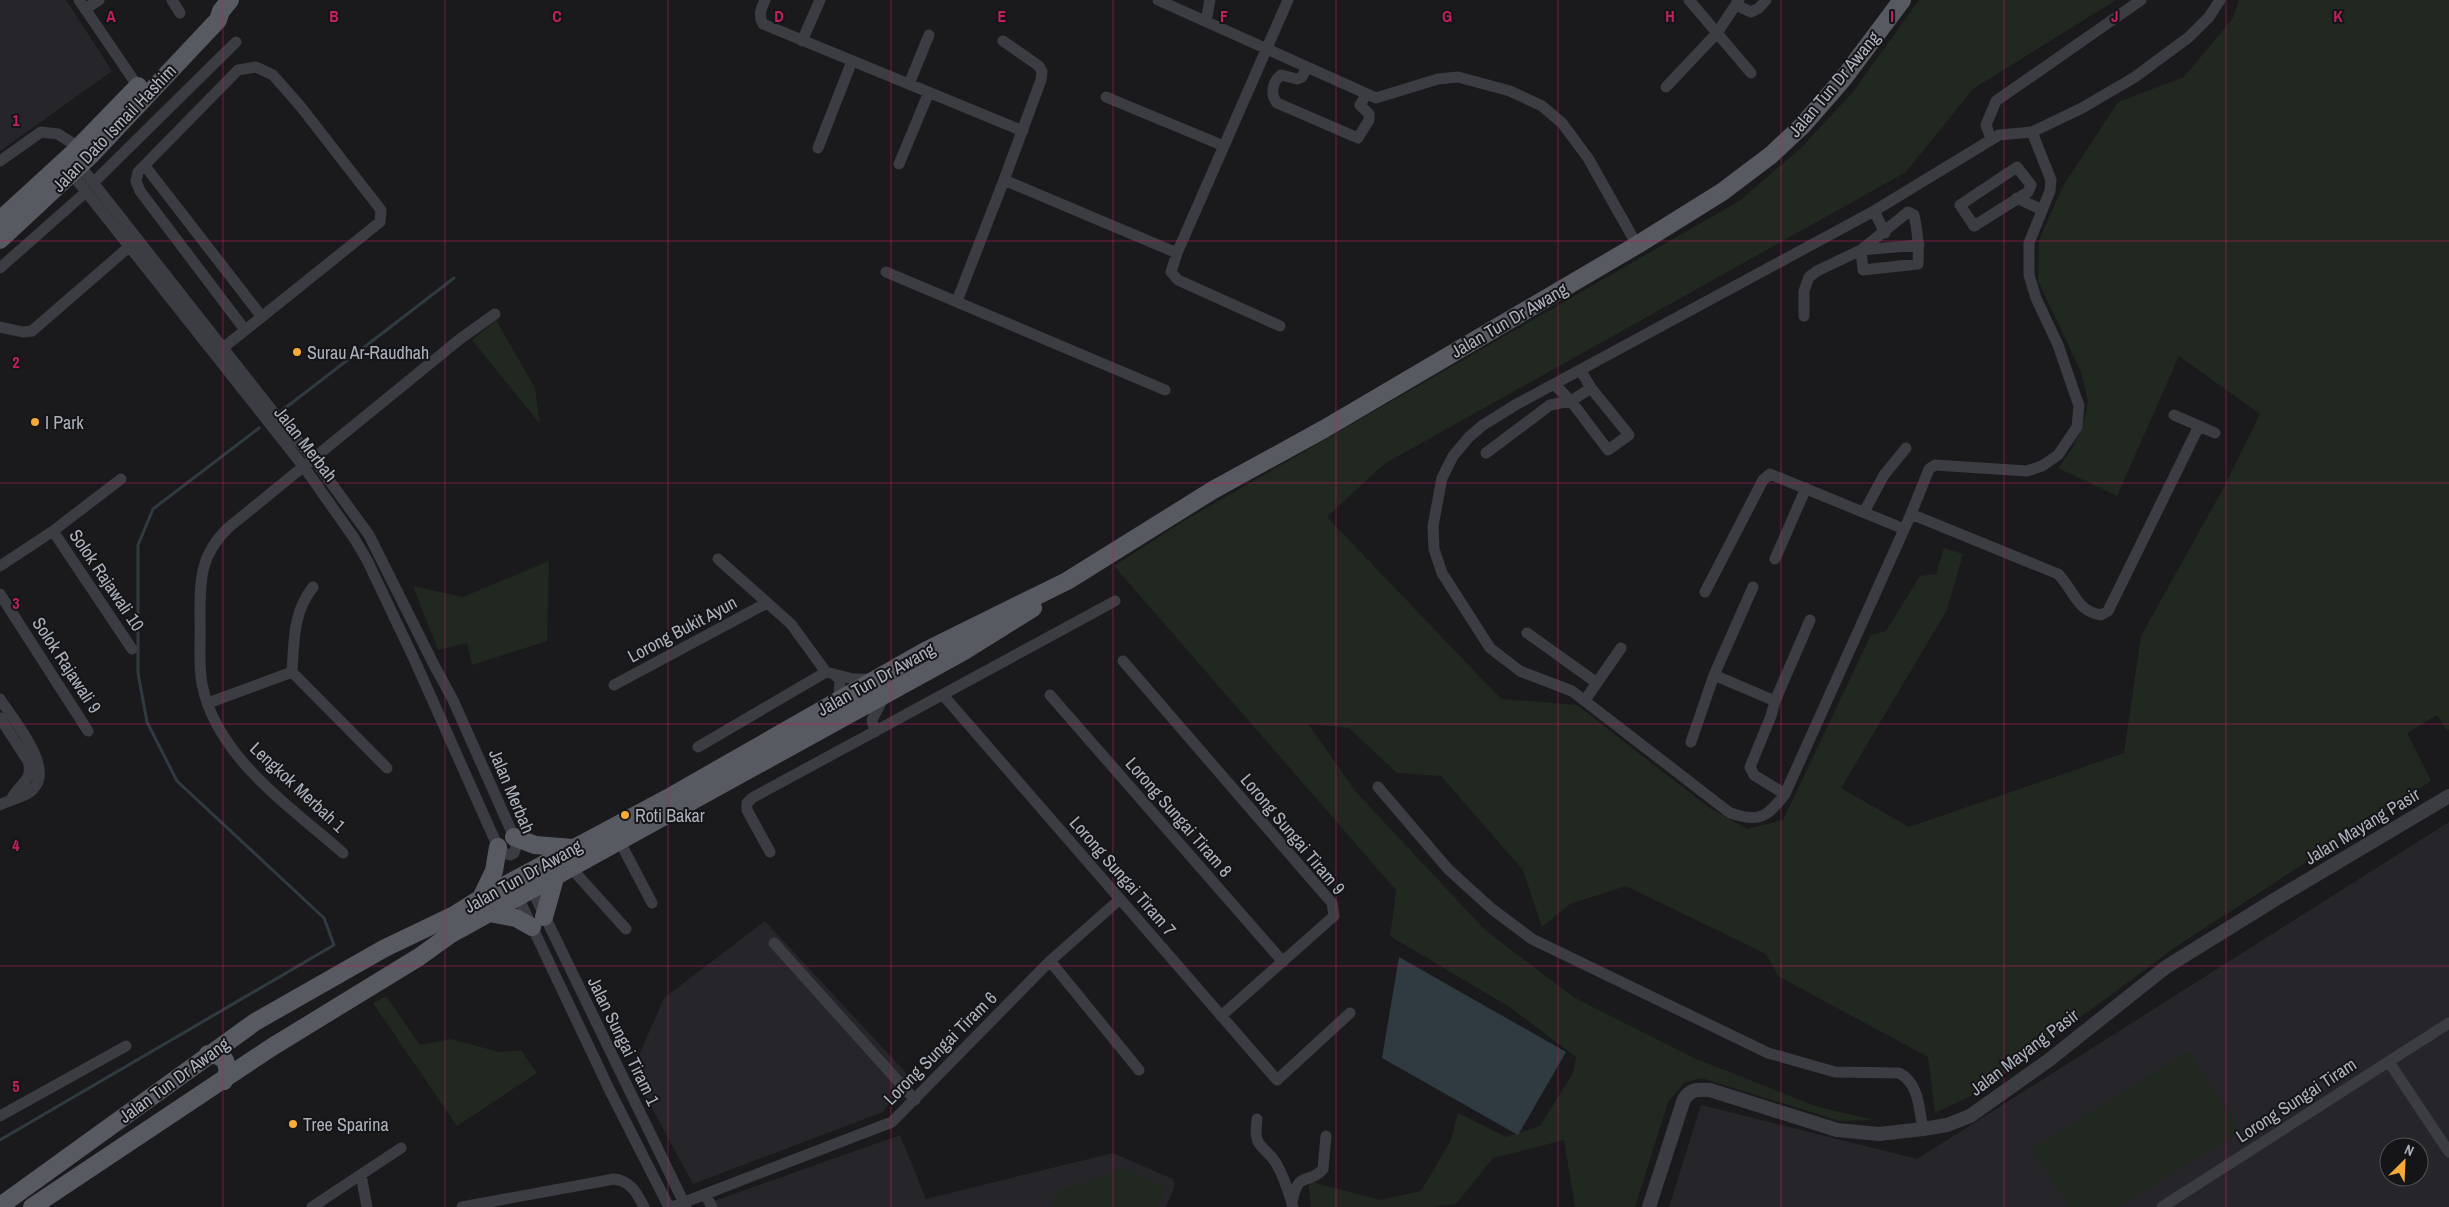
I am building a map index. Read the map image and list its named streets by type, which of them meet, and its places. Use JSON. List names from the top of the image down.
{
  "streets": {
    "main road": ["Jalan Tun Dr Awang", "Jalan Dato Ismail Hashim"],
    "street": [
      "Jalan Merbah",
      "Solok Rajawali 10",
      "Lorong Bukit Ayun",
      "Solok Rajawali 9",
      "Lengkok Merbah 1",
      "Lorong Sungai Tiram 8",
      "Jalan Mayang Pasir",
      "Lorong Sungai Tiram 9",
      "Lorong Sungai Tiram 7",
      "Jalan Sungai Tiram 1",
      "Lorong Sungai Tiram 6",
      "Lorong Sungai Tiram"
    ]
  },
  "crossings": [
    ["Jalan Tun Dr Awang", "Jalan Sungai Tiram 1"],
    ["Jalan Dato Ismail Hashim", "Jalan Merbah"],
    ["Jalan Merbah", "Lengkok Merbah 1"],
    ["Lorong Sungai Tiram 8", "Lorong Sungai Tiram 9"],
    ["Lorong Sungai Tiram 9", "Lorong Sungai Tiram 7"],
    ["Lorong Sungai Tiram 7", "Lorong Sungai Tiram 6"],
    ["Jalan Sungai Tiram 1", "Lorong Sungai Tiram 6"]
  ],
  "places": [
    "Surau Ar-Raudhah",
    "I Park",
    "Roti Bakar",
    "Tree Sparina"
  ],
  "north": "top right",
  "grid": {
    "columns": [
      "A",
      "B",
      "C",
      "D",
      "E",
      "F",
      "G",
      "H",
      "I",
      "J",
      "K"
    ],
    "rows": [
      "1",
      "2",
      "3",
      "4",
      "5"
    ]
  }
}
